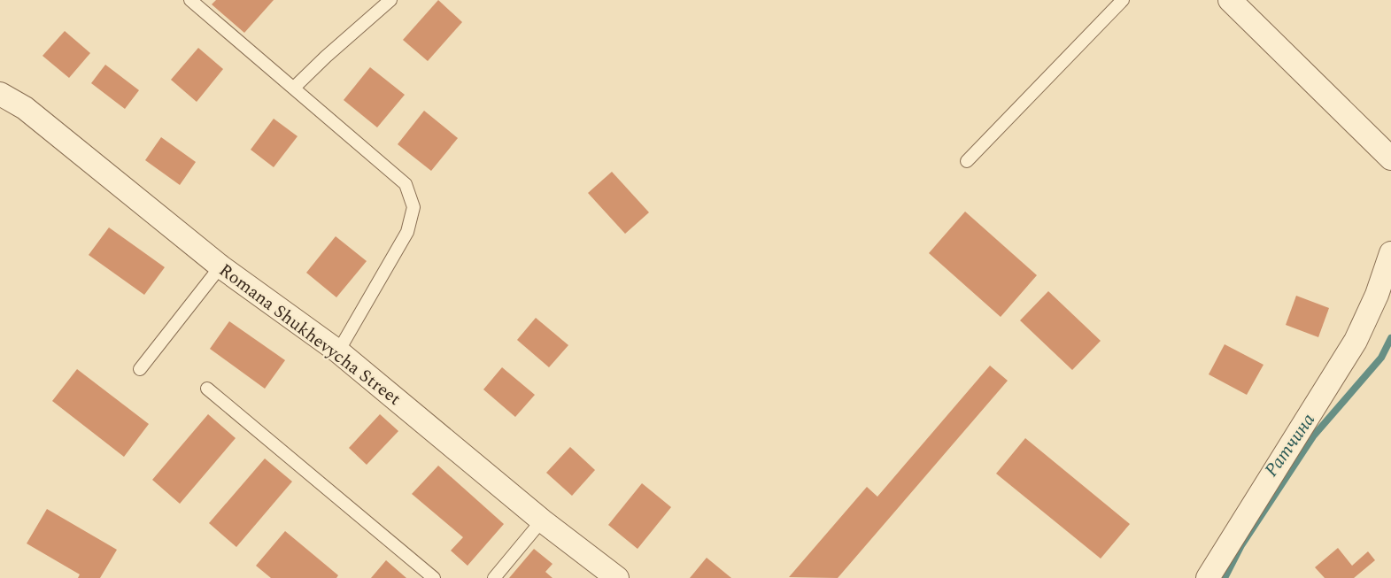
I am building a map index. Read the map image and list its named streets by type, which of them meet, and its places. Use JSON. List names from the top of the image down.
{
  "streets": {
    "street": ["Romana Shukhevycha Street"]
  },
  "water": ["Ратчина"]
}
